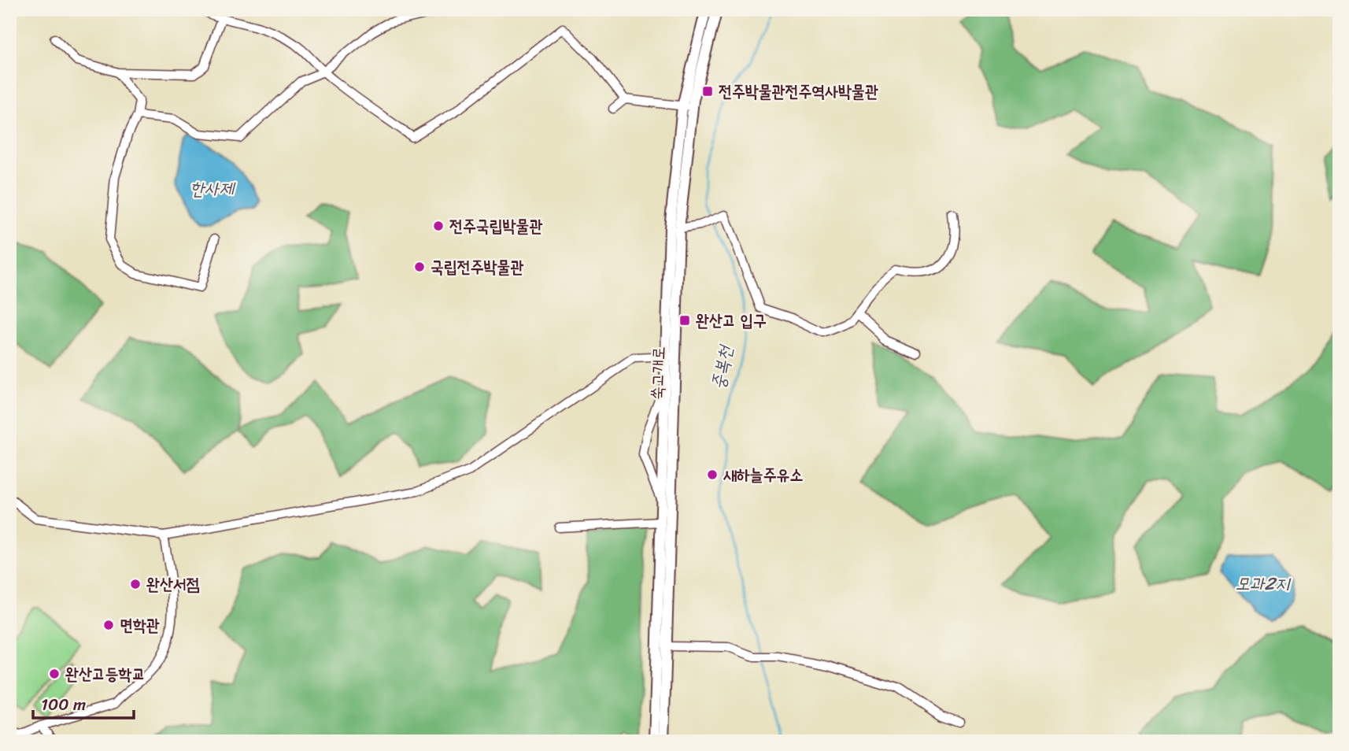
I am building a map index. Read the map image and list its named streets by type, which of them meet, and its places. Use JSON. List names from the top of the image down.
{
  "streets": {
    "street": ["쑥고개로"]
  },
  "water": ["한사제", "중복천", "모과2지"],
  "places": {
    "transit": ["전주박물관전주역사박물관", "완산고 입구"],
    "other": [
      "전주국립박물관",
      "국립전주박물관",
      "새하늘주유소",
      "완산서점",
      "면학관",
      "완산고등학교"
    ]
  },
  "scale_bar": "100 m"
}
